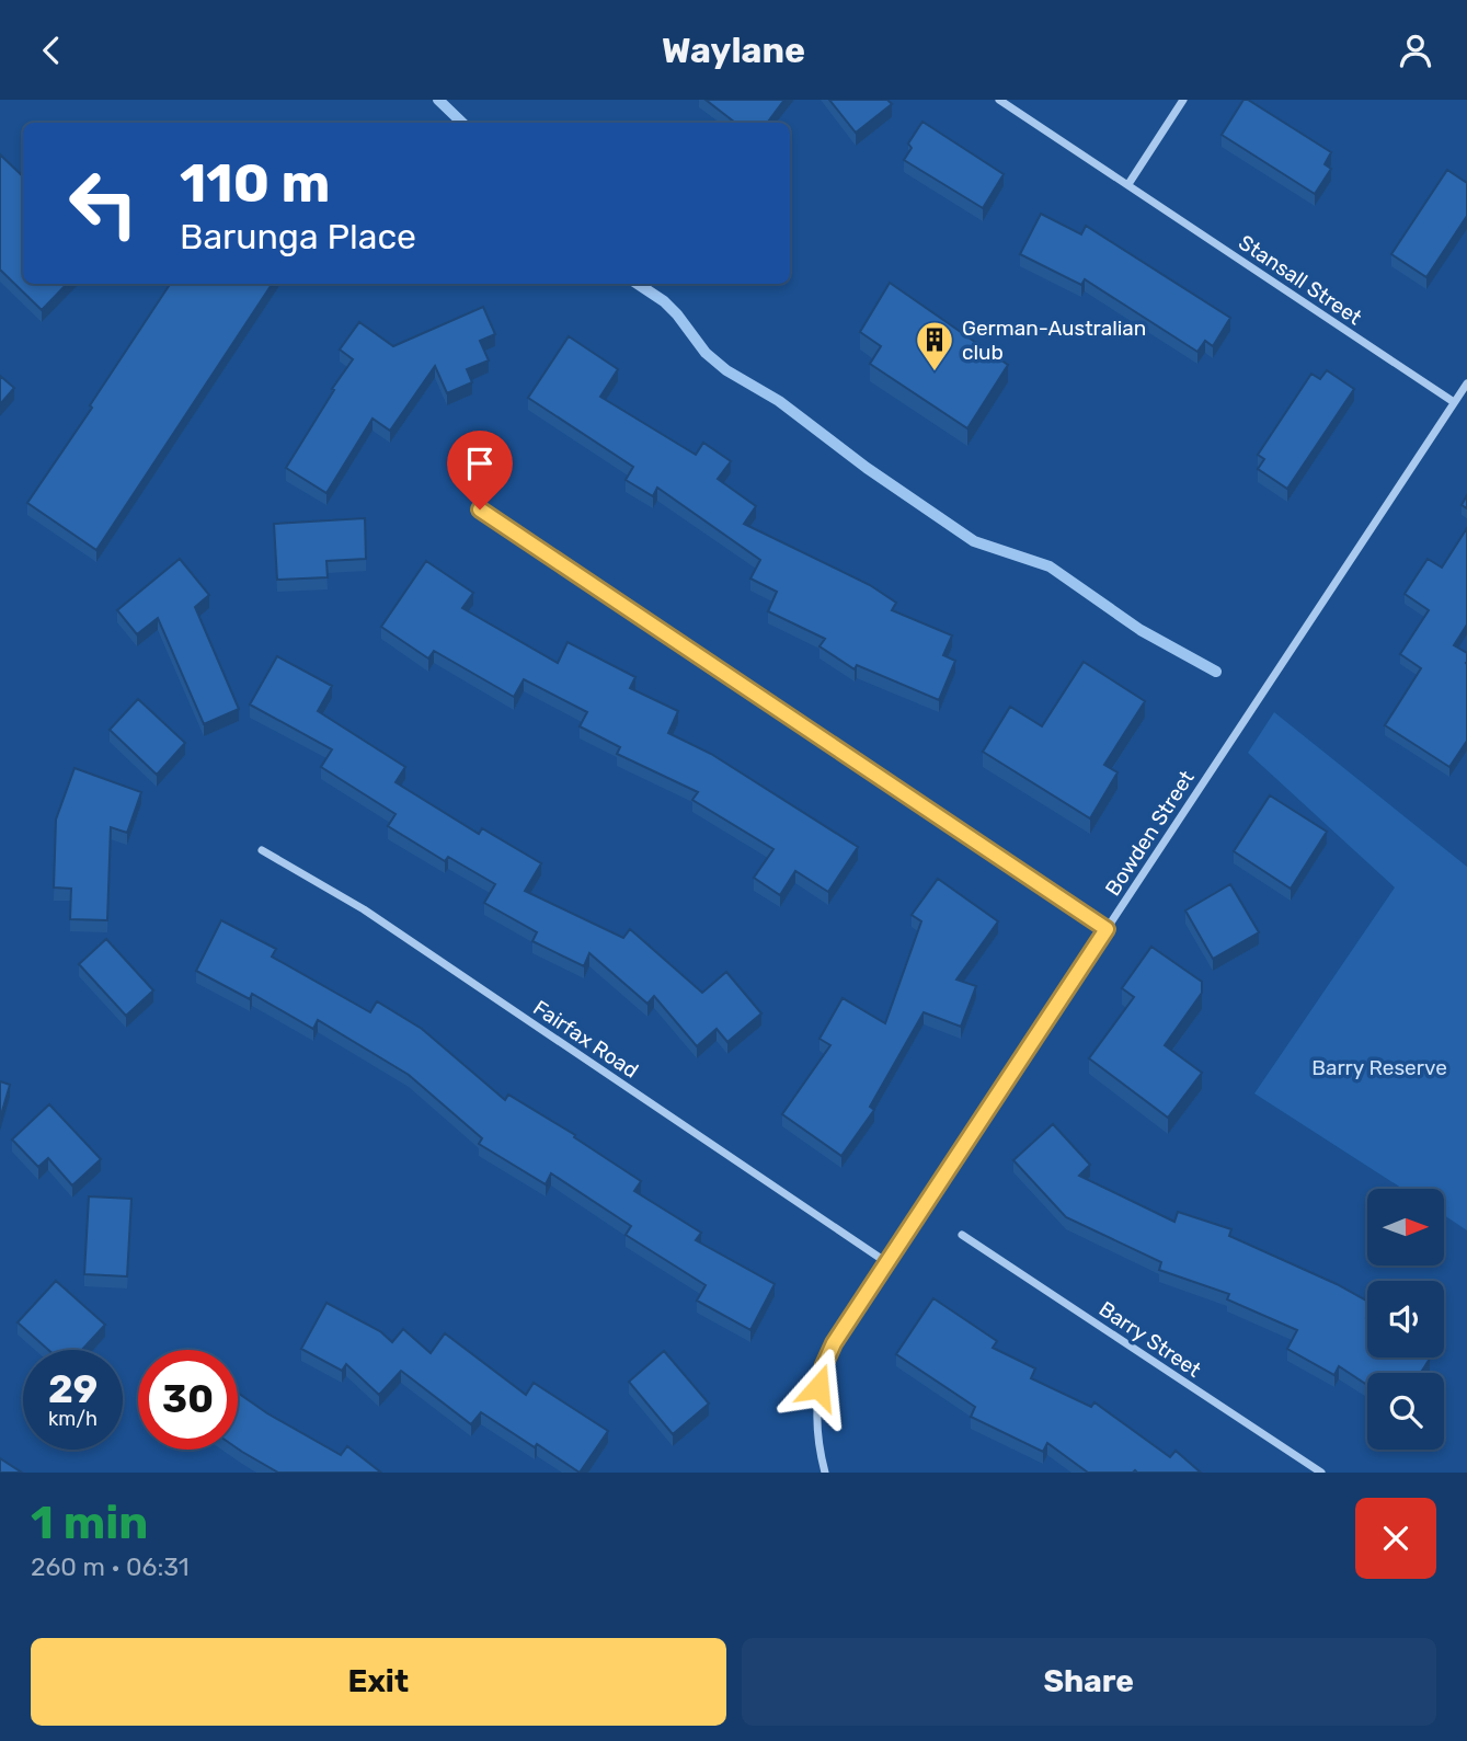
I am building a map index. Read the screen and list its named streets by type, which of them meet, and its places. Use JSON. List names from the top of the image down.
{
  "streets": {
    "street": [
      "Stansall Street",
      "Bowden Street",
      "Fairfax Road",
      "Barry Street"
    ]
  },
  "crossings": [
    ["Stansall Street", "Bowden Street"],
    ["Bowden Street", "Fairfax Road"]
  ],
  "parks": ["Barry Reserve"],
  "places": {
    "building": ["German-Australian club"]
  },
  "north": "right",
  "page": {
    "header": "Waylane",
    "turn": ["110 m", "Barunga Place"],
    "speed": "29 km/h",
    "limit": "30",
    "heading": ["1 min", "260 m · 06:31"],
    "buttons": ["Exit", "Share"]
  }
}
